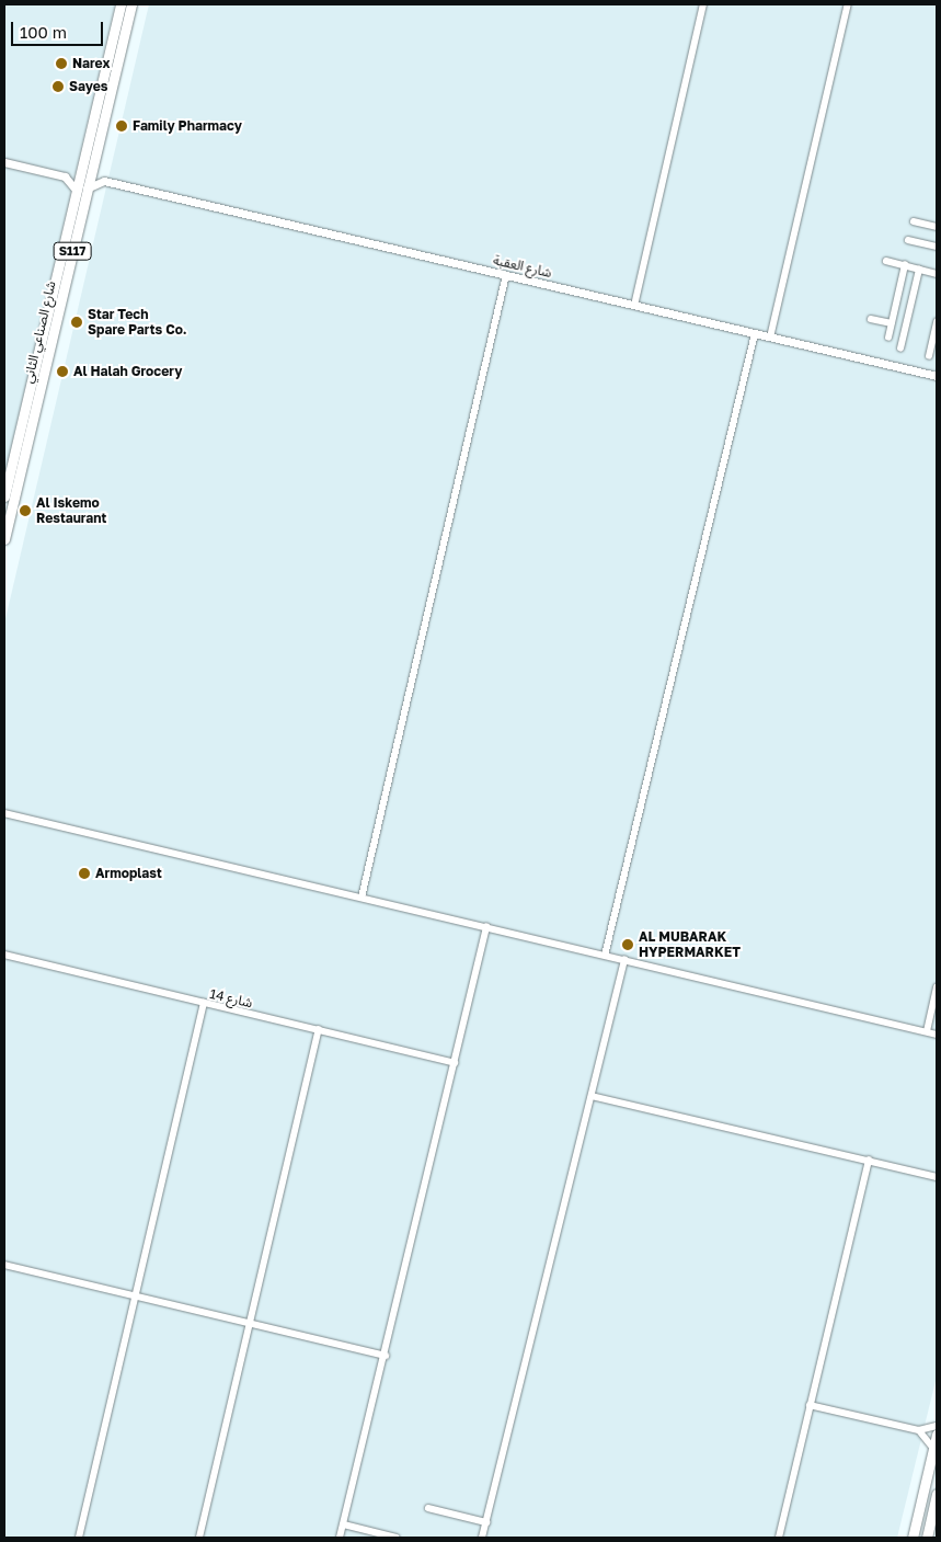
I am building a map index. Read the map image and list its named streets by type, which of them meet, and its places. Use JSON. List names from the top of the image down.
{
  "streets": {
    "main road": ["S117", "شارع الصناعي الثاني"],
    "street": ["شارع العقبة", "شارع 14"]
  },
  "places": [
    "Narex",
    "Sayes",
    "Family Pharmacy",
    "Star Tech Spare Parts Co.",
    "Al Halah Grocery",
    "Al Iskemo Restaurant",
    "Armoplast",
    "AL MUBARAK HYPERMARKET"
  ],
  "scale_bar": "100 m"
}
